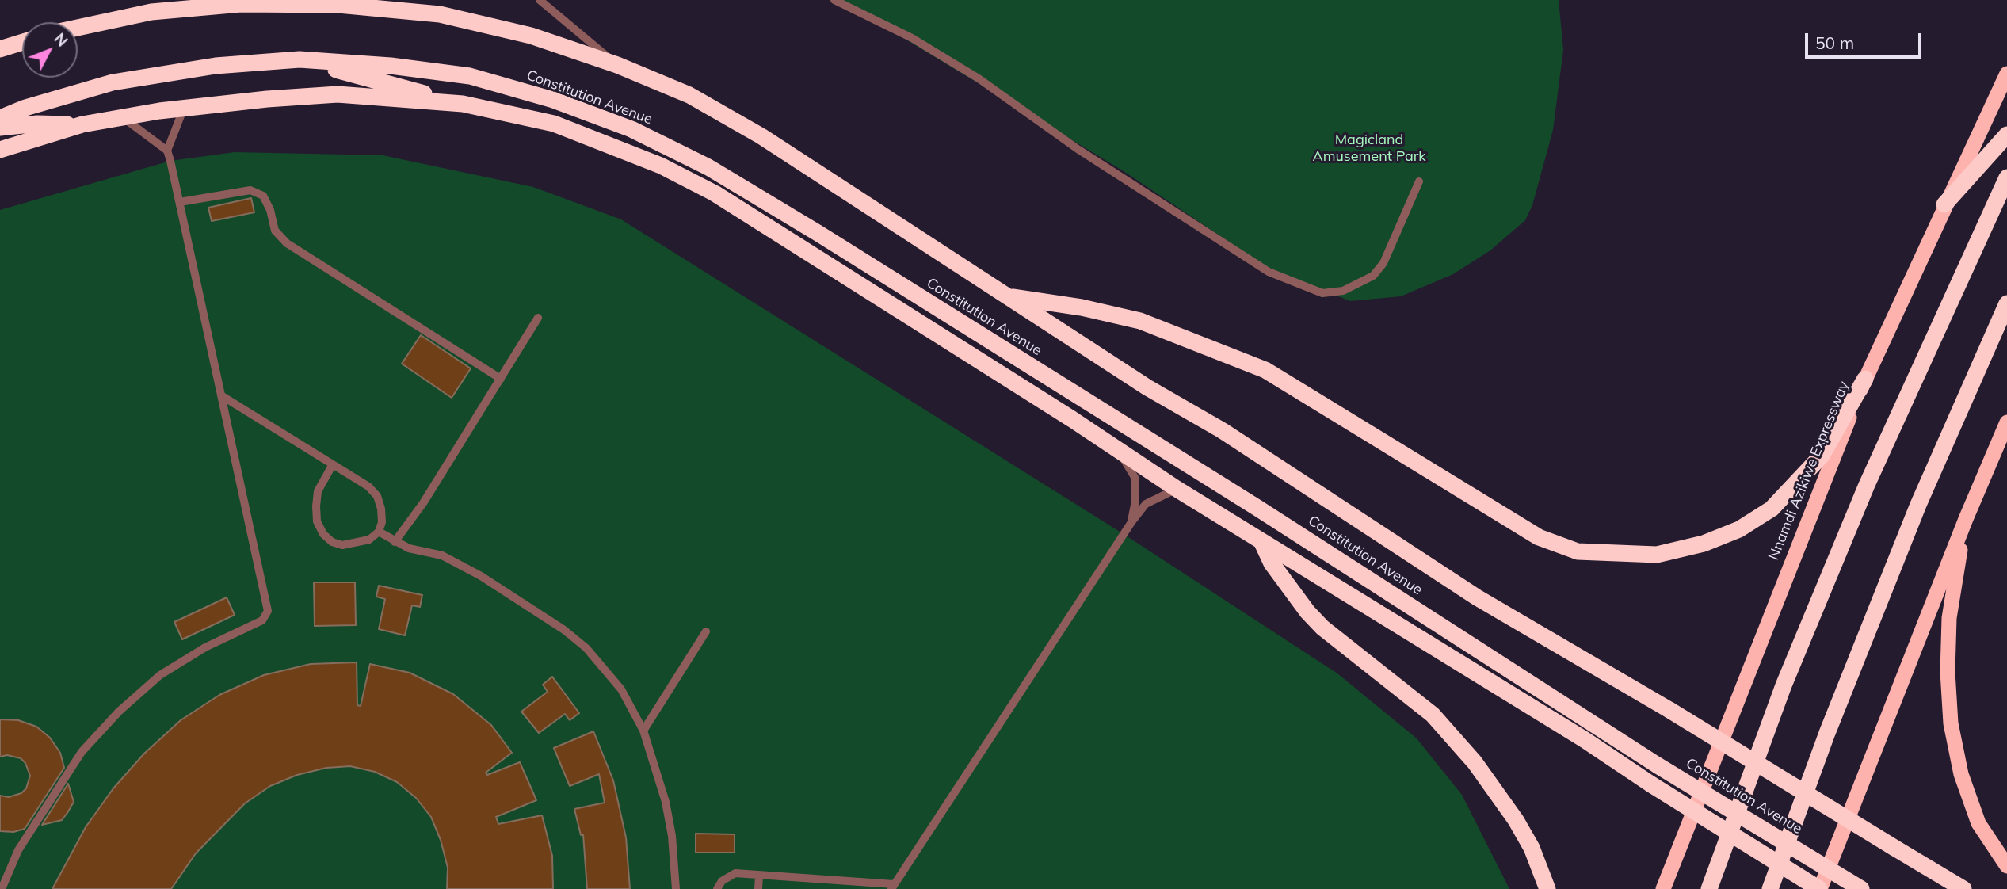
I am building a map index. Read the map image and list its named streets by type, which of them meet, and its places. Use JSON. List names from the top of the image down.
{
  "streets": {
    "highway": ["Constitution Avenue", "Nnamdi Azikiwe Expressway"]
  },
  "parks": ["Magicland Amusement Park"],
  "scale_bar": "50 m",
  "north": "top right"
}
